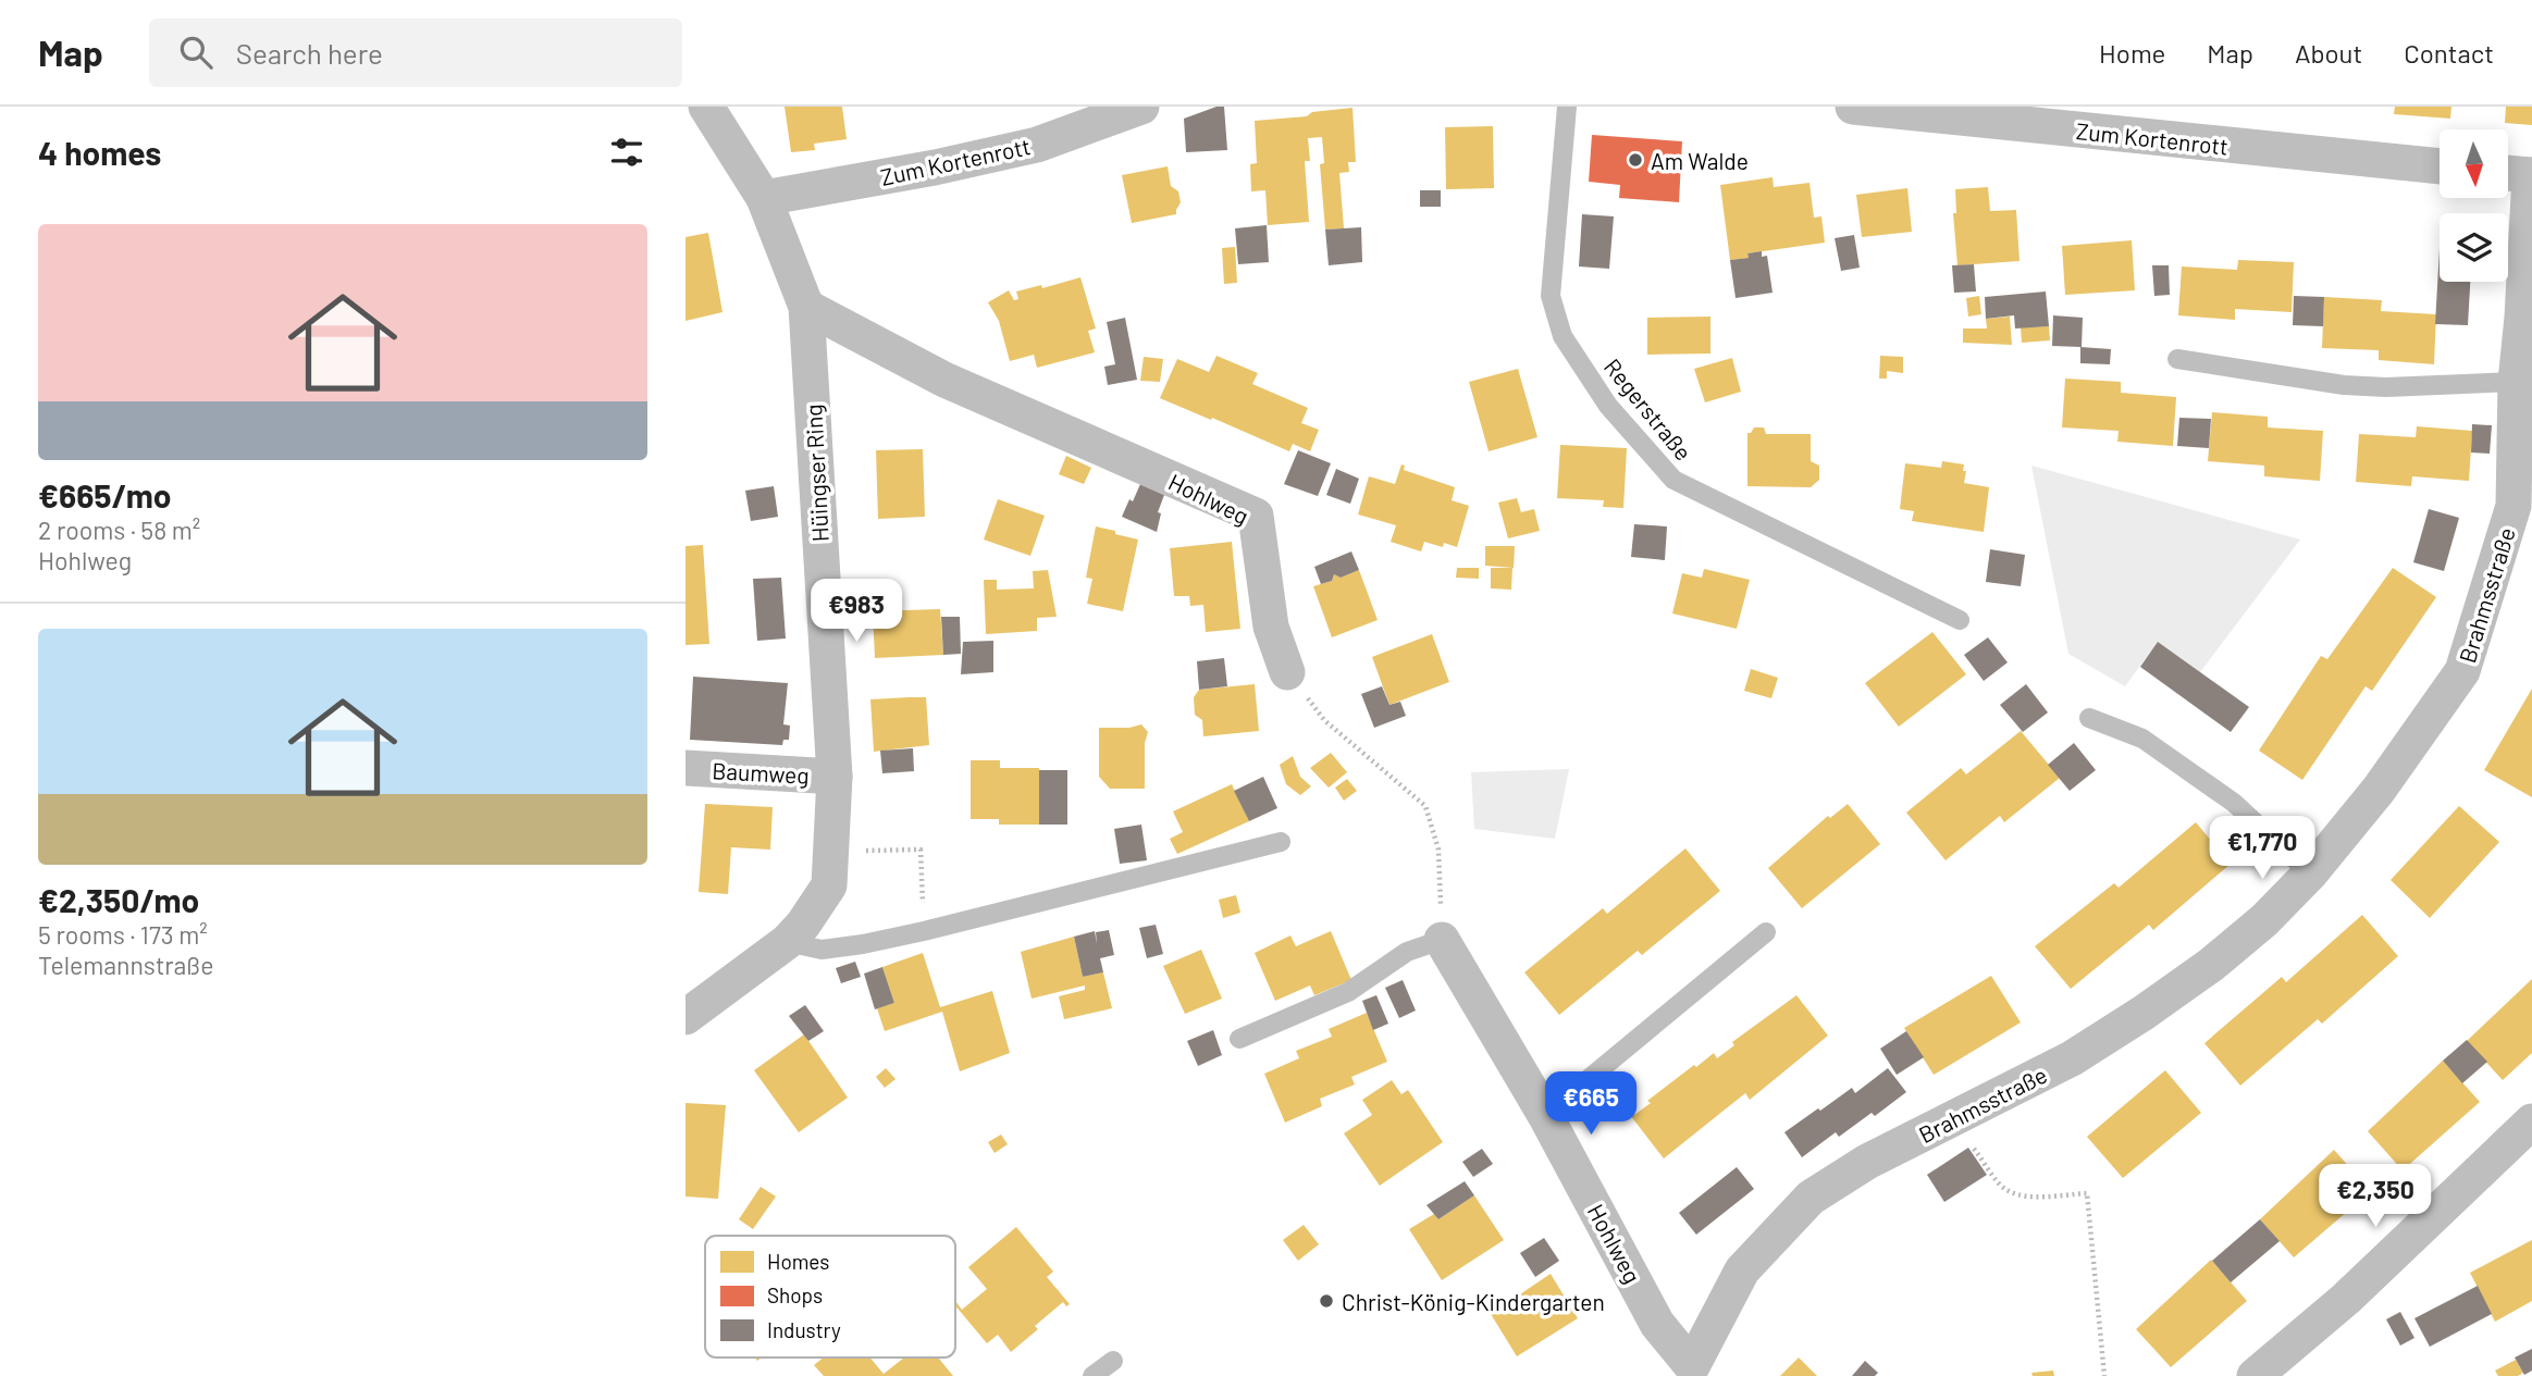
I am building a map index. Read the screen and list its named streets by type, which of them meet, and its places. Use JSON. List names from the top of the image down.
{
  "streets": {
    "street": [
      "Zum Kortenrott",
      "Hüingser Ring",
      "Hohlweg",
      "Brahmsstraße",
      "Baumweg"
    ],
    "lane": ["Regerstraße"]
  },
  "crossings": [
    ["Zum Kortenrott", "Hüingser Ring"],
    ["Hüingser Ring", "Hohlweg"],
    ["Hüingser Ring", "Baumweg"],
    ["Hohlweg", "Brahmsstraße"]
  ],
  "places": ["Am Walde", "Christ-König-Kindergarten"],
  "legend": ["Homes", "Shops", "Industry"],
  "north": "bottom",
  "page": {
    "header": "Map",
    "search": "Search here",
    "nav": [
      "Home",
      "Map",
      "About",
      "Contact"
    ],
    "heading": "4 homes",
    "list": [
      {
        "name": "€665/mo",
        "note": "2 rooms · 58 m² · Hohlweg"
      },
      {
        "name": "€2,350/mo",
        "note": "5 rooms · 173 m² · Telemannstraße"
      }
    ],
    "price": [
      "€983",
      "€1,770",
      "€665",
      "€2,350"
    ]
  }
}
